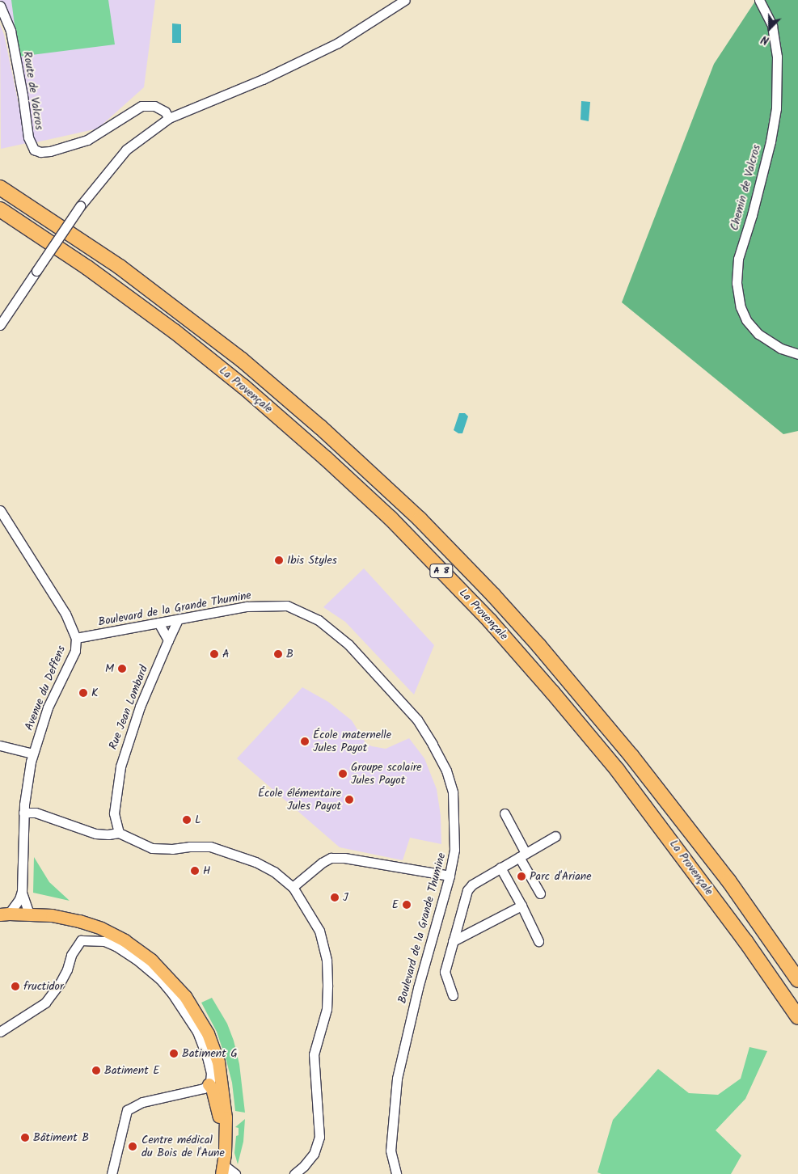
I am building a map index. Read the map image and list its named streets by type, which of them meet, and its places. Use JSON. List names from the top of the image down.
{
  "streets": {
    "highway": ["La Provençale", "A 8"],
    "street": [
      "Route de Valcros",
      "Chemin de Valcros",
      "Boulevard de la Grande Thumine",
      "Avenue du Deffens",
      "Rue Jean Lombard"
    ]
  },
  "crossings": [
    ["Boulevard de la Grande Thumine", "Avenue du Deffens"],
    ["Boulevard de la Grande Thumine", "Rue Jean Lombard"]
  ],
  "places": [
    "Ibis Styles",
    "A",
    "B",
    "M",
    "K",
    "École maternelle Jules Payot",
    "Groupe scolaire Jules Payot",
    "École élémentaire Jules Payot",
    "L",
    "H",
    "Parc d'Ariane",
    "J",
    "E",
    "fructidor",
    "Batiment G",
    "Batiment E",
    "Bâtiment B",
    "Centre médical du Bois de l'Aune"
  ],
  "north": "bottom"
}
